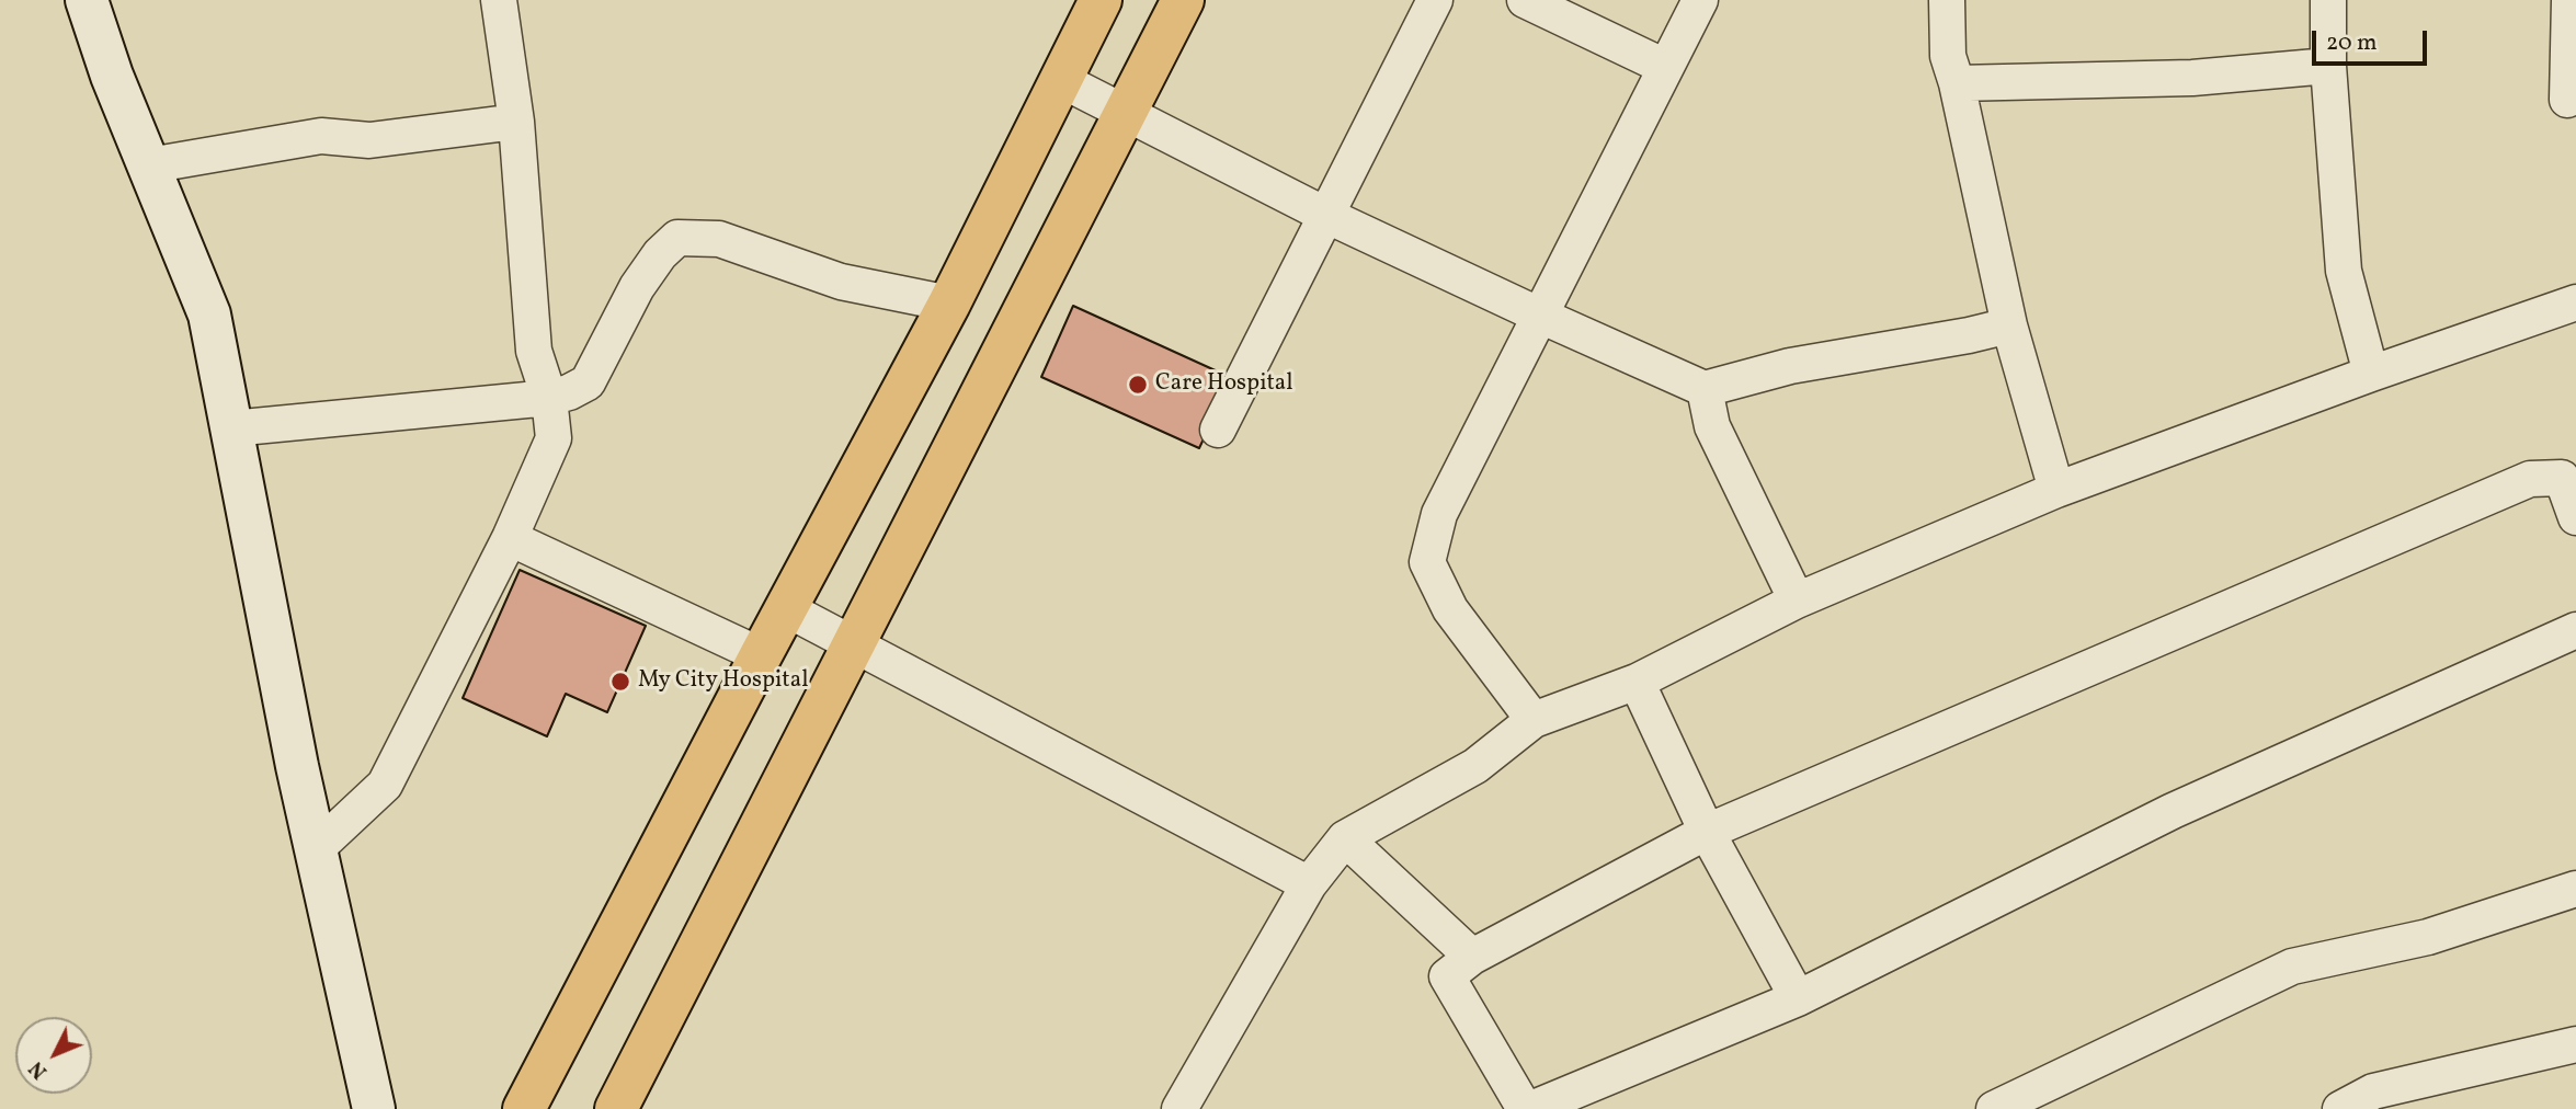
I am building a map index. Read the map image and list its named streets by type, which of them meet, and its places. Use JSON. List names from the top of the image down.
{
  "places": ["Care Hospital", "My City Hospital"],
  "scale_bar": "20 m",
  "north": "bottom left"
}
